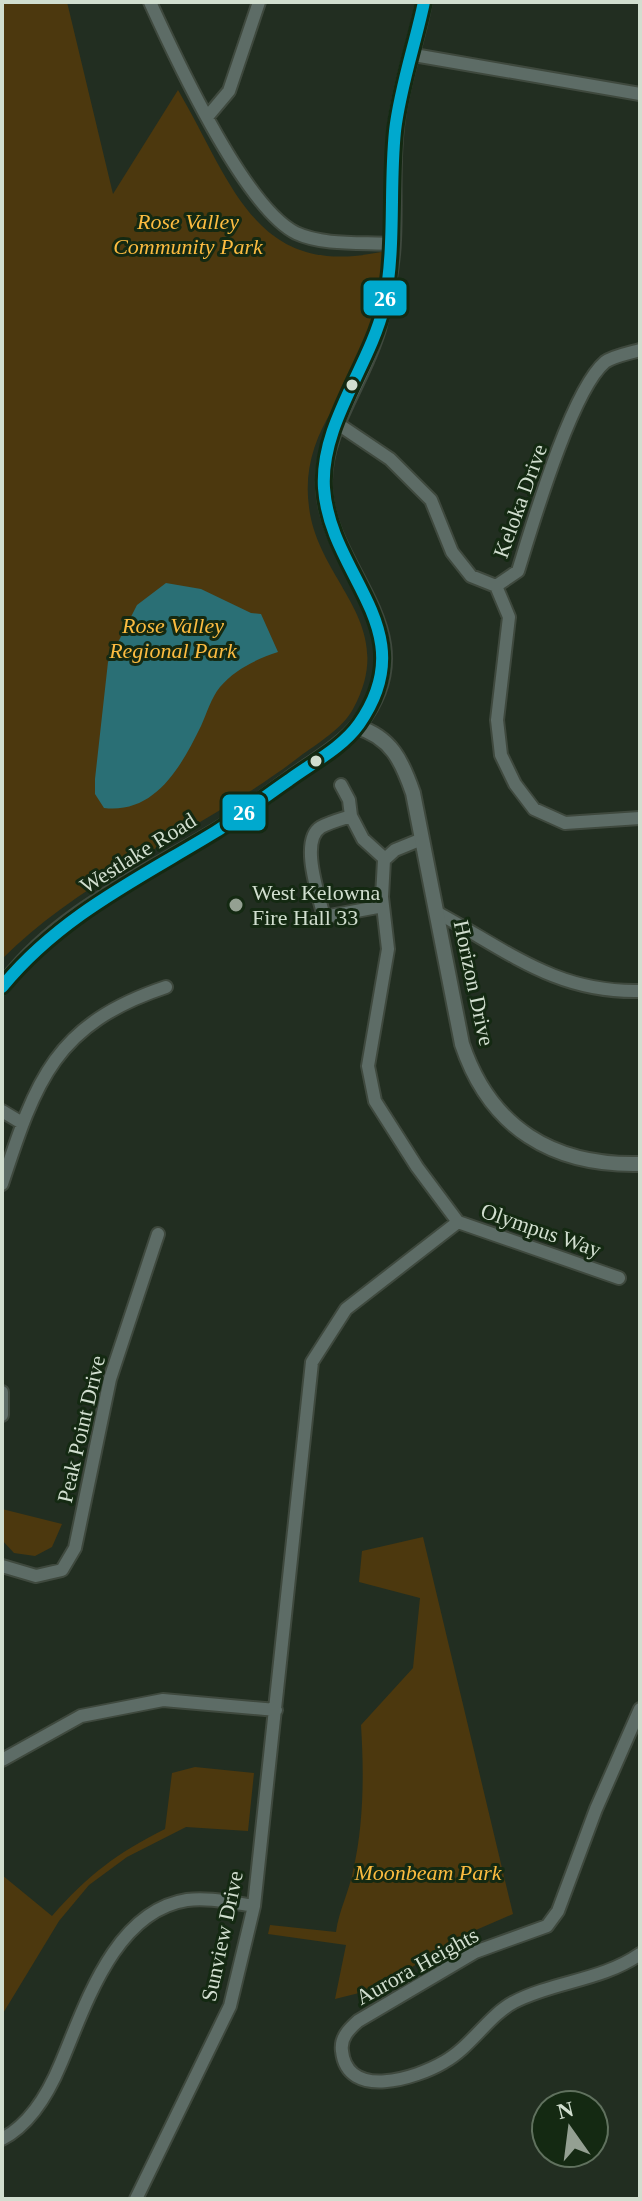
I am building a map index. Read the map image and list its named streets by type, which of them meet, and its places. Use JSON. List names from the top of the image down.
{
  "streets": {
    "street": [
      "Keloka Drive",
      "Westlake Road",
      "Horizon Drive",
      "Olympus Way",
      "Peak Point Drive",
      "Sunview Drive",
      "Aurora Heights"
    ]
  },
  "crossings": [
    ["Westlake Road", "Horizon Drive"],
    ["Olympus Way", "Sunview Drive"]
  ],
  "parks": ["Rose Valley Community Park", "Rose Valley Regional Park", "Moonbeam Park"],
  "places": ["West Kelowna Fire Hall 33"],
  "lines": ["transit line 26"],
  "north": "top"
}
